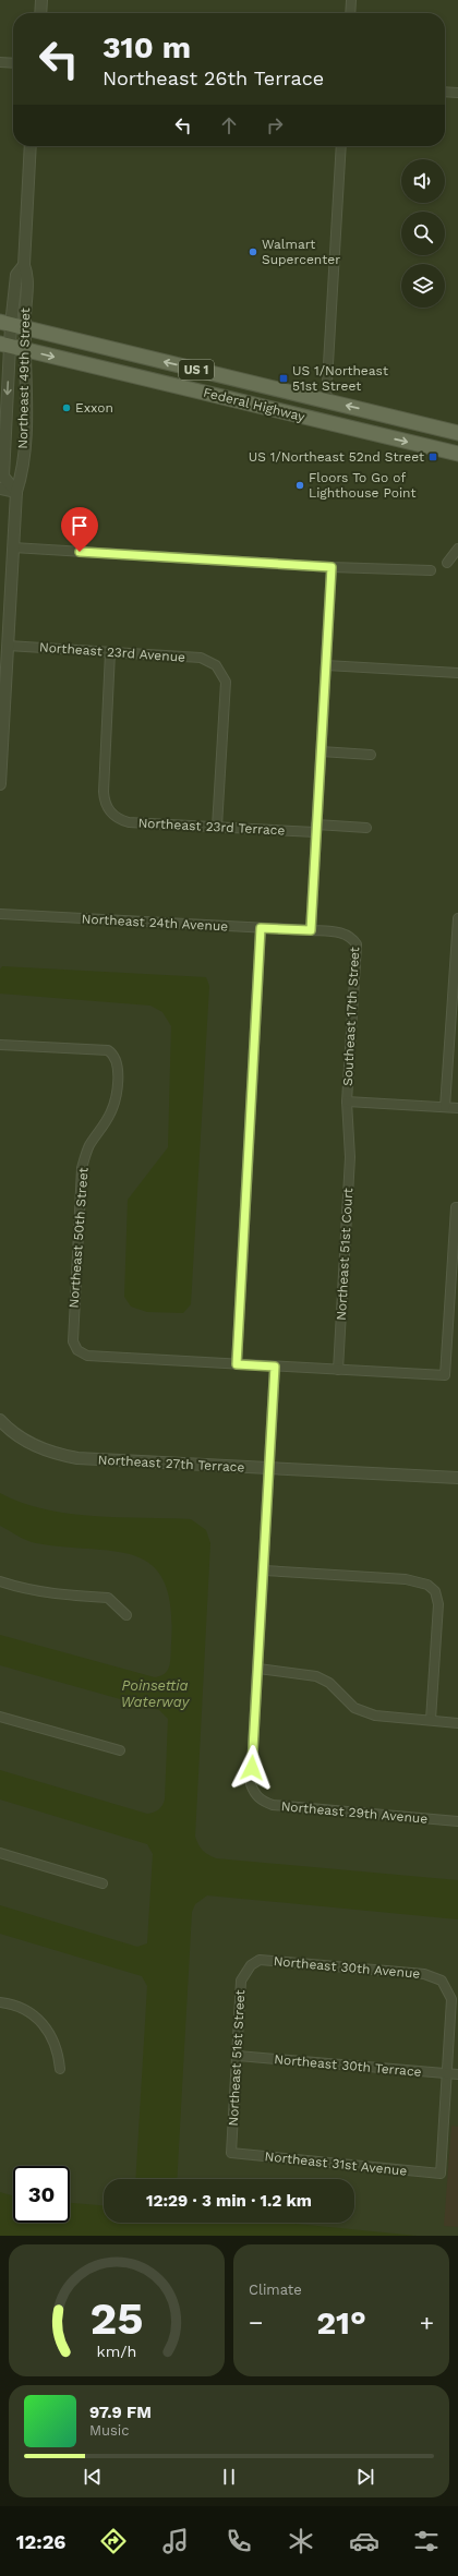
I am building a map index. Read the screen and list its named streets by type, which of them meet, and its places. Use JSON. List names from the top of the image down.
{
  "streets": {
    "main road": ["US 1", "Federal Highway"],
    "street": [
      "Northeast 49th Street",
      "Northeast 23rd Avenue",
      "Northeast 23rd Terrace",
      "Northeast 24th Avenue",
      "Southeast 17th Street",
      "Northeast 50th Street",
      "Northeast 51st Court",
      "Northeast 27th Terrace",
      "Northeast 29th Avenue",
      "Northeast 30th Avenue",
      "Northeast 51st Street",
      "Northeast 30th Terrace",
      "Northeast 31st Avenue"
    ]
  },
  "crossings": [
    ["Northeast 49th Street", "Federal Highway"],
    ["Northeast 49th Street", "Northeast 23rd Avenue"],
    ["Northeast 23rd Avenue", "Northeast 23rd Terrace"],
    ["Northeast 24th Avenue", "Southeast 17th Street"],
    ["Southeast 17th Street", "Northeast 51st Court"],
    ["Northeast 30th Avenue", "Northeast 51st Street"],
    ["Northeast 30th Avenue", "Northeast 30th Terrace"],
    ["Northeast 30th Avenue", "Northeast 31st Avenue"],
    ["Northeast 51st Street", "Northeast 30th Terrace"],
    ["Northeast 51st Street", "Northeast 31st Avenue"],
    ["Northeast 30th Terrace", "Northeast 31st Avenue"]
  ],
  "water": ["Poinsettia Waterway"],
  "places": {
    "other": ["Walmart Supercenter", "Exxon", "Floors To Go of Lighthouse Point"],
    "transit": ["US 1/Northeast 51st Street", "US 1/Northeast 52nd Street"]
  },
  "page": {
    "turn": ["310 m", "Northeast 26th Terrace"],
    "limit": "30",
    "trip": "12:29 · 3 min · 1.2 km",
    "tile": "Climate",
    "heat": ["−", "21°", "+"],
    "song": ["97.9 FM", "Music"],
    "tabs": "12:26",
    "gauge": ["25", "km/h"]
  }
}
